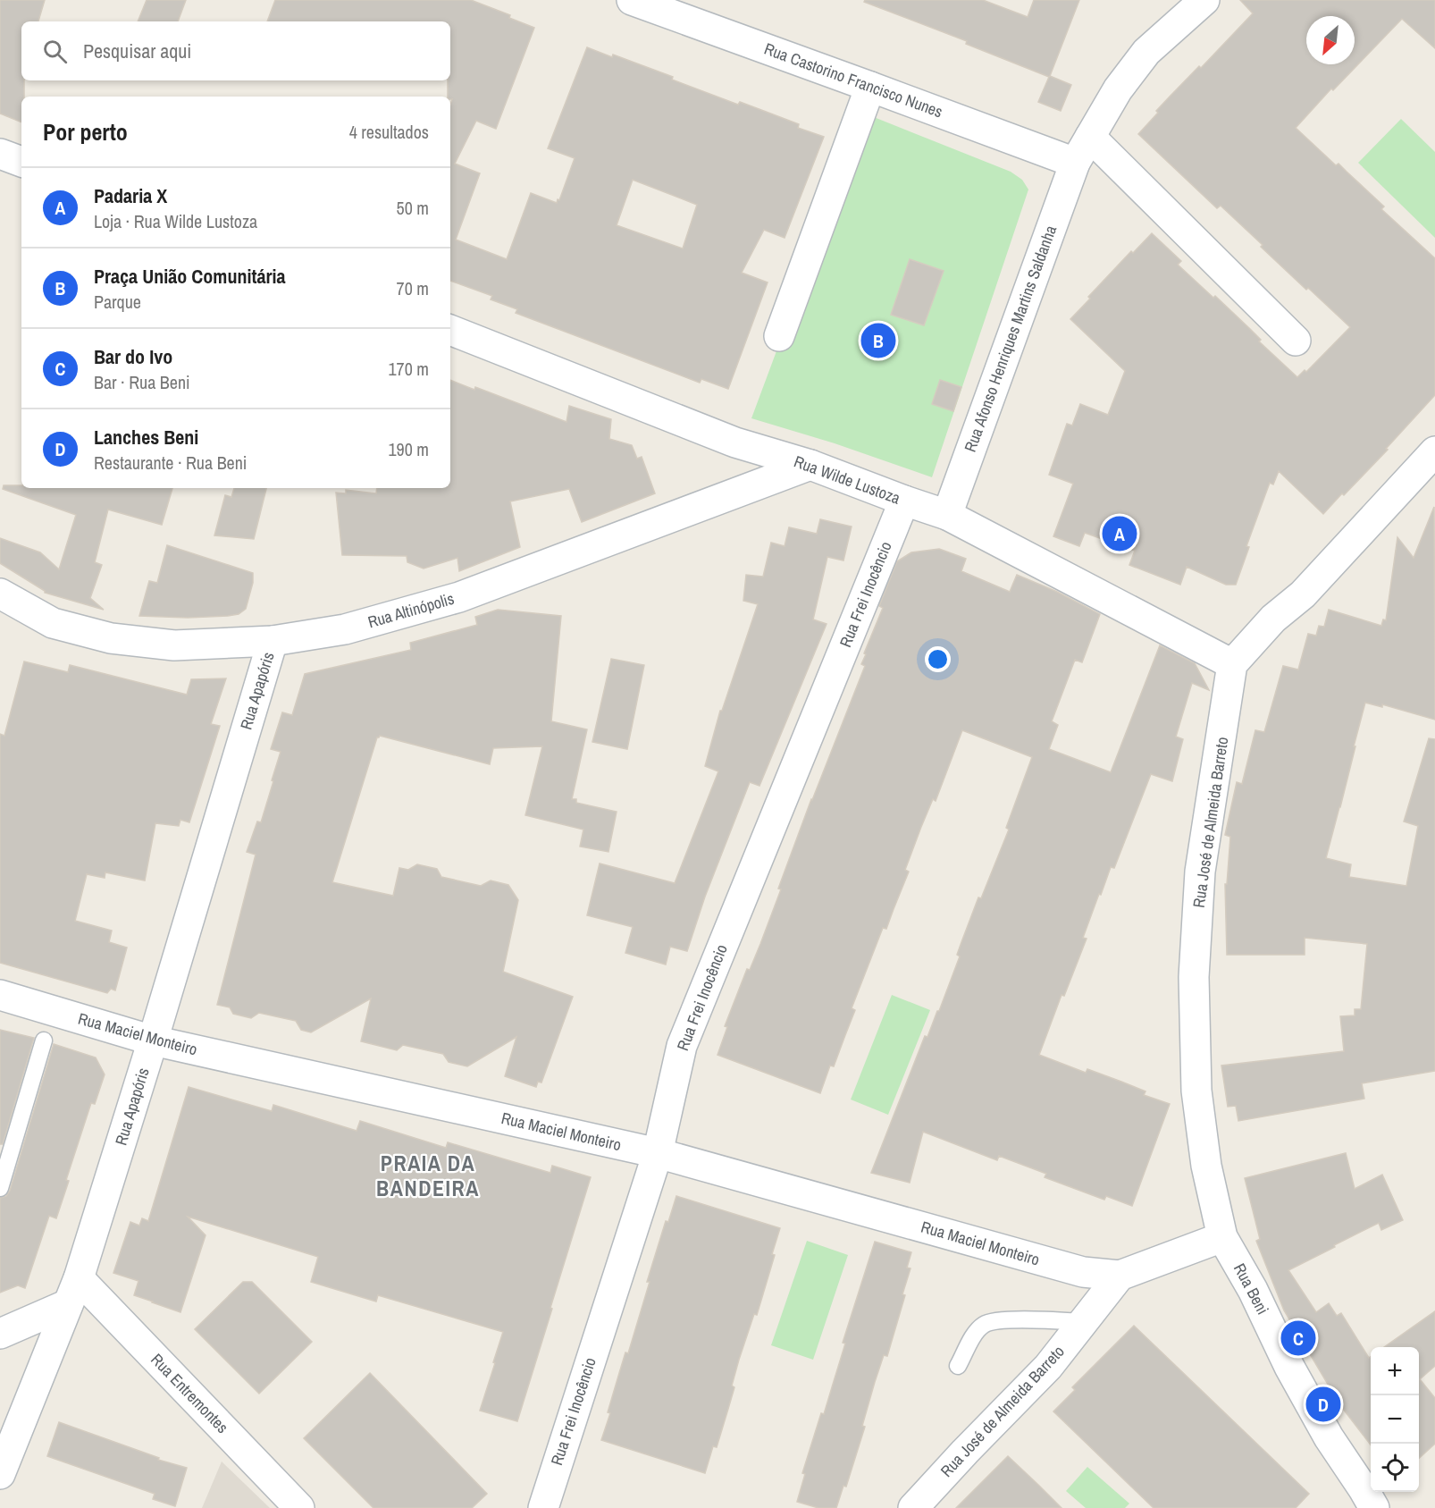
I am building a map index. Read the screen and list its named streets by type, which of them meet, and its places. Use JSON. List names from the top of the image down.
{
  "streets": {
    "street": [
      "Rua Castorino Francisco Nunes",
      "Rua Afonso Henriques Martins Saldanha",
      "Rua Wilde Lustoza",
      "Rua Frei Inocêncio",
      "Rua Altinópolis",
      "Rua Apapóris",
      "Rua José de Almeida Barreto",
      "Rua Maciel Monteiro",
      "Rua Beni",
      "Rua Entremontes"
    ]
  },
  "crossings": [
    ["Rua Castorino Francisco Nunes", "Rua Afonso Henriques Martins Saldanha"],
    ["Rua Afonso Henriques Martins Saldanha", "Rua Wilde Lustoza"],
    ["Rua Wilde Lustoza", "Rua Frei Inocêncio"],
    ["Rua Wilde Lustoza", "Rua Altinópolis"],
    ["Rua Wilde Lustoza", "Rua José de Almeida Barreto"],
    ["Rua Frei Inocêncio", "Rua Maciel Monteiro"],
    ["Rua Altinópolis", "Rua Apapóris"],
    ["Rua Apapóris", "Rua Maciel Monteiro"],
    ["Rua Apapóris", "Rua Entremontes"],
    ["Rua José de Almeida Barreto", "Rua Maciel Monteiro"],
    ["Rua José de Almeida Barreto", "Rua Beni"]
  ],
  "districts": ["PRAIA DA BANDEIRA"],
  "north": "bottom left",
  "page": {
    "search": "Pesquisar aqui",
    "heading": ["Por perto", "4 resultados"],
    "list": [
      {
        "mark": "A",
        "name": "Padaria X",
        "note": "Loja · Rua Wilde Lustoza",
        "value": "50 m"
      },
      {
        "mark": "B",
        "name": "Praça União Comunitária",
        "note": "Parque",
        "value": "70 m"
      },
      {
        "mark": "C",
        "name": "Bar do Ivo",
        "note": "Bar · Rua Beni",
        "value": "170 m"
      },
      {
        "mark": "D",
        "name": "Lanches Beni",
        "note": "Restaurante · Rua Beni",
        "value": "190 m"
      }
    ],
    "pins": [
      "B",
      "A",
      "C",
      "D"
    ],
    "map_buttons": ["+", "−"]
  }
}
